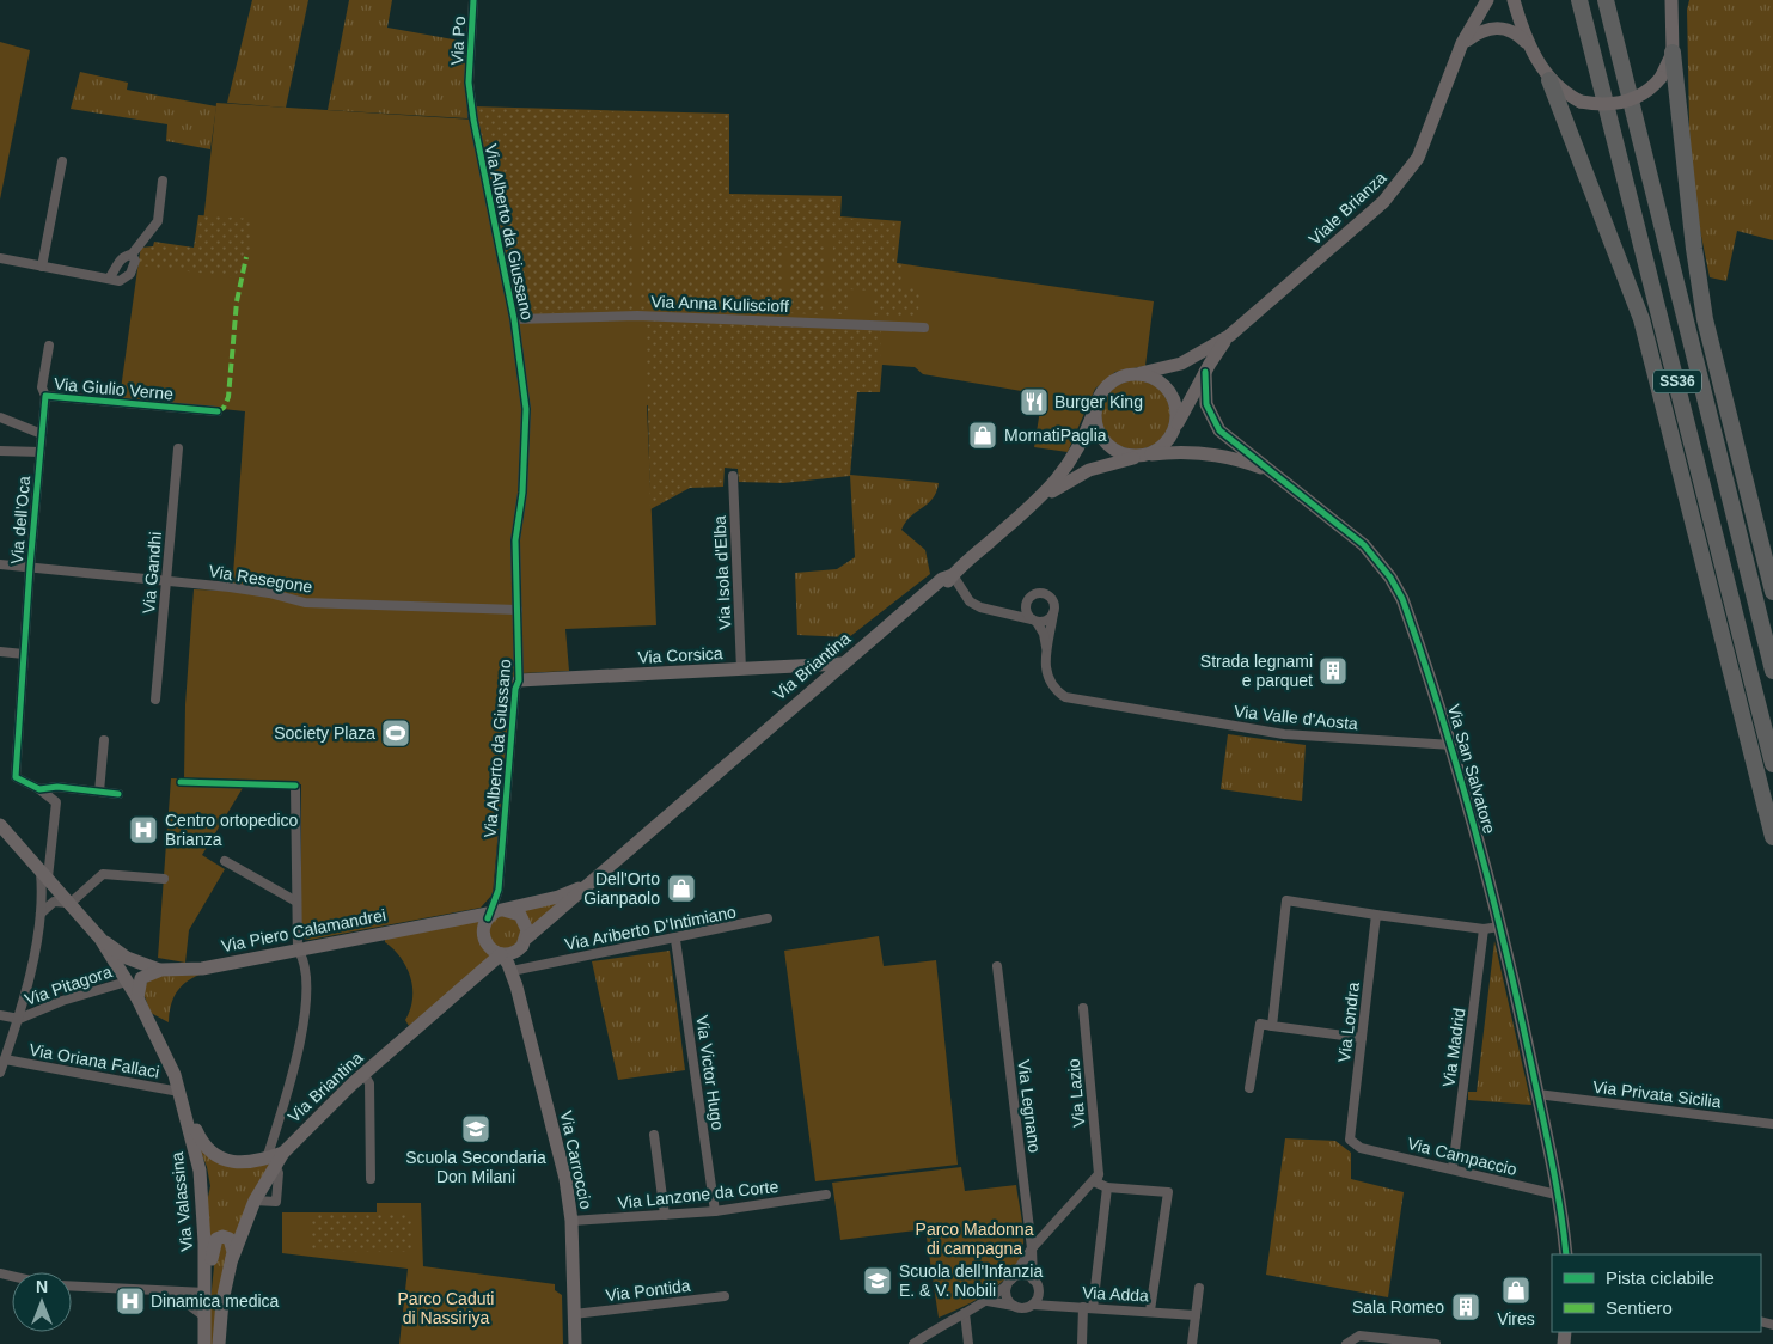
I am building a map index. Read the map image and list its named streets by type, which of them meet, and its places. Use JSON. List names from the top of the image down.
{
  "streets": {
    "highway": ["SS36"],
    "main road": [
      "Viale Brianza",
      "Via Corsica",
      "Via Briantina",
      "Via San Salvatore",
      "Via Piero Calamandrei",
      "Via Carroccio",
      "Via Valassina"
    ],
    "street": [
      "Via Po",
      "Via Alberto da Giussano",
      "Via Anna Kuliscioff",
      "Via Giulio Verne",
      "Via dell'Oca",
      "Via Gandhi",
      "Via Isola d'Elba",
      "Via Resegone",
      "Via Valle d'Aosta",
      "Via Ariberto D'Intimiano",
      "Via Pitagora",
      "Via Londra",
      "Via Madrid",
      "Via Oriana Fallaci",
      "Via Victor Hugo",
      "Via Lazio",
      "Via Privata Sicilia",
      "Via Legnano",
      "Via Campaccio",
      "Via Lanzone da Corte",
      "Via Pontida",
      "Via Adda"
    ]
  },
  "crossings": [
    ["Via Po", "Via Alberto da Giussano"],
    ["Via Alberto da Giussano", "Via Anna Kuliscioff"],
    ["Via Alberto da Giussano", "Via Resegone"],
    ["Via Alberto da Giussano", "Via Corsica"],
    ["Via Alberto da Giussano", "Via Briantina"],
    ["Via Alberto da Giussano", "Via Ariberto D'Intimiano"],
    ["Via Alberto da Giussano", "Via Piero Calamandrei"],
    ["Via Alberto da Giussano", "Via Carroccio"],
    ["Via Giulio Verne", "Via dell'Oca"],
    ["Via dell'Oca", "Via Resegone"],
    ["Via dell'Oca", "Via Pitagora"],
    ["Via dell'Oca", "Via Oriana Fallaci"],
    ["Via dell'Oca", "Via Valassina"],
    ["Via Gandhi", "Via Resegone"],
    ["Via Isola d'Elba", "Via Corsica"],
    ["Via Corsica", "Via Briantina"],
    ["Via Briantina", "Via San Salvatore"],
    ["Via Briantina", "Via Ariberto D'Intimiano"],
    ["Via Briantina", "Via Piero Calamandrei"],
    ["Via Briantina", "Via Carroccio"],
    ["Via Briantina", "Via Valassina"],
    ["Via Valle d'Aosta", "Via San Salvatore"],
    ["Via San Salvatore", "Via Privata Sicilia"],
    ["Via San Salvatore", "Via Campaccio"],
    ["Via Ariberto D'Intimiano", "Via Piero Calamandrei"],
    ["Via Ariberto D'Intimiano", "Via Victor Hugo"],
    ["Via Ariberto D'Intimiano", "Via Carroccio"],
    ["Via Piero Calamandrei", "Via Carroccio"],
    ["Via Piero Calamandrei", "Via Valassina"],
    ["Via Pitagora", "Via Valassina"],
    ["Via Londra", "Via Campaccio"],
    ["Via Madrid", "Via Campaccio"],
    ["Via Oriana Fallaci", "Via Valassina"],
    ["Via Victor Hugo", "Via Lanzone da Corte"],
    ["Via Carroccio", "Via Lanzone da Corte"],
    ["Via Carroccio", "Via Pontida"]
  ],
  "parks": ["Parco Madonna di campagna", "Parco Caduti di Nassiriya"],
  "places": {
    "restaurant": ["Burger King"],
    "shop": ["MornatiPaglia", "Dell'Orto Gianpaolo", "Vires"],
    "building": ["Strada legnami e parquet", "Sala Romeo"],
    "sports": ["Society Plaza"],
    "hospital": ["Centro ortopedico Brianza", "Dinamica medica"],
    "school or university": ["Scuola Secondaria Don Milani", "Scuola dell'Infanzia E. & V. Nobili"]
  },
  "legend": ["Pista ciclabile", "Sentiero"],
  "north": "top"
}
